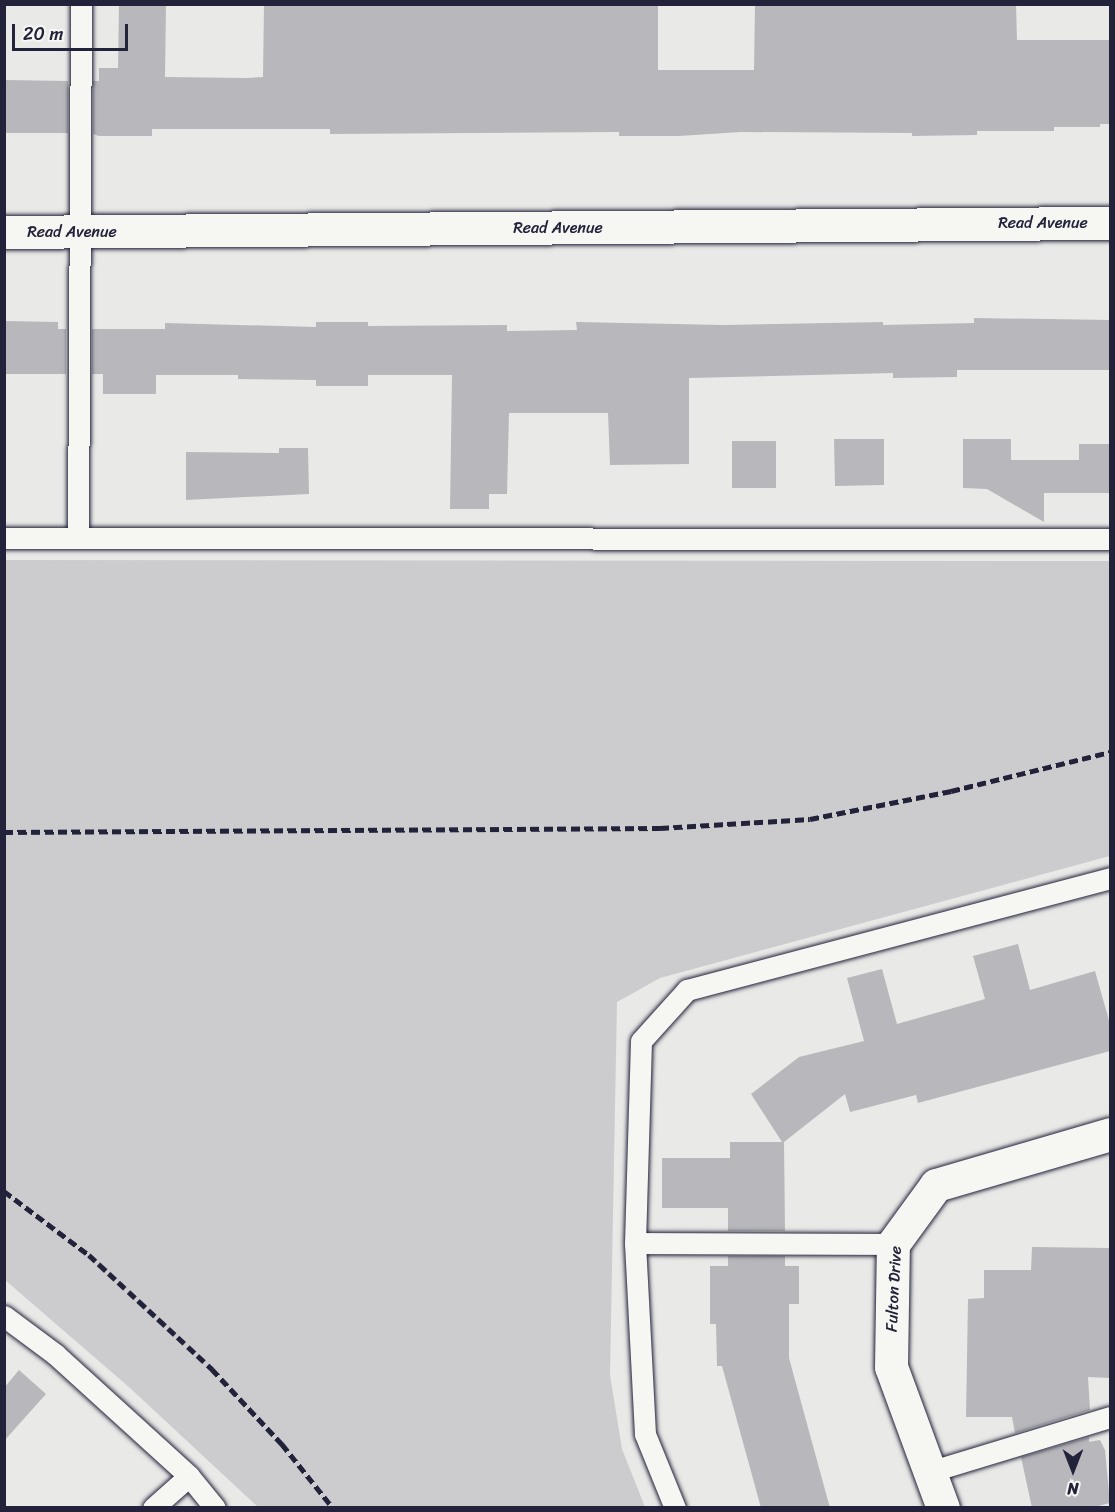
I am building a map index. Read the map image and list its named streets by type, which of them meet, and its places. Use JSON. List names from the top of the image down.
{
  "streets": {
    "street": ["Read Avenue", "Fulton Drive"]
  },
  "scale_bar": "20 m",
  "north": "bottom"
}
